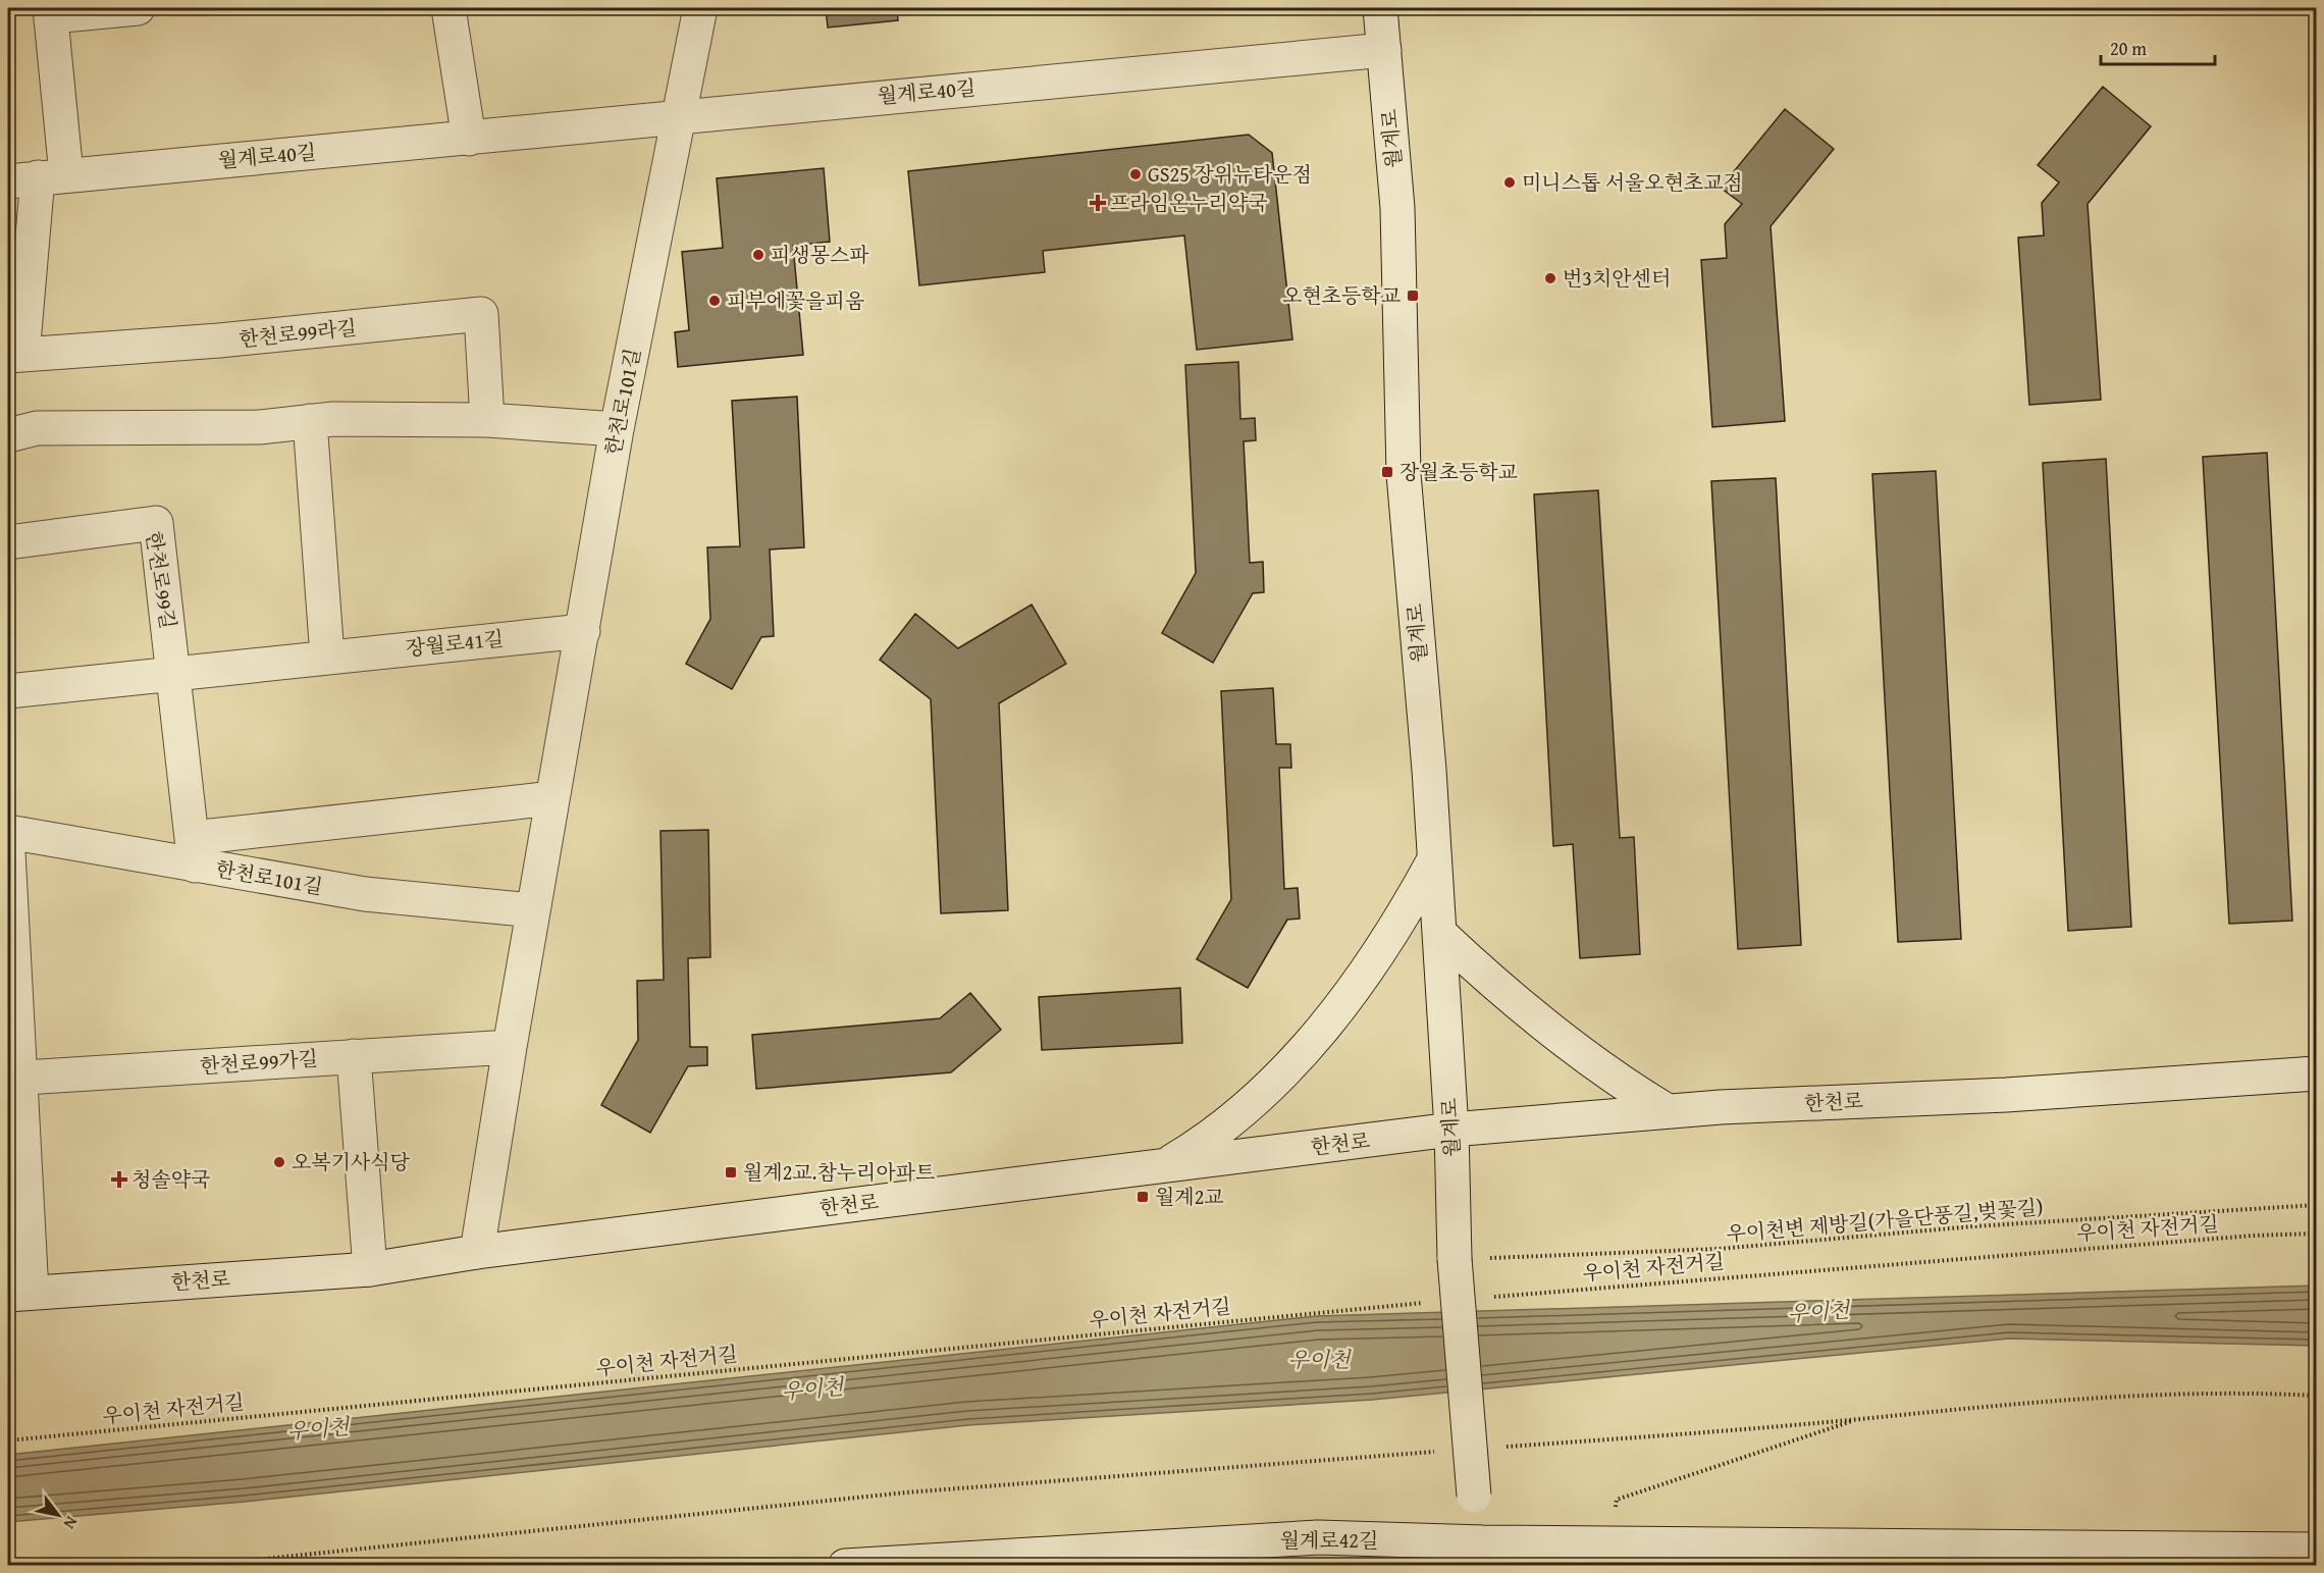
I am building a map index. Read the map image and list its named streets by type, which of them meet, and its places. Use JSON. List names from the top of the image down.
{
  "streets": {
    "street": [
      "월계로40길",
      "월계로",
      "한천로99라길",
      "한천로101길",
      "한천로99길",
      "장월로41길",
      "한천로99가길",
      "한천로",
      "월계로42길"
    ],
    "path": ["우이천변 제방길(가을단풍길,벚꽃길)", "우이천 자전거길"]
  },
  "crossings": [
    ["월계로40길", "월계로"],
    ["월계로40길", "한천로101길"],
    ["월계로", "한천로"],
    ["월계로", "우이천변 제방길(가을단풍길,벚꽃길)"],
    ["월계로", "월계로42길"],
    ["한천로101길", "장월로41길"],
    ["한천로101길", "한천로99가길"],
    ["한천로101길", "한천로"],
    ["한천로99길", "장월로41길"],
    ["한천로99가길", "한천로"]
  ],
  "water": ["우이천"],
  "places": {
    "other": [
      "GS25 장위뉴타운점",
      "미니스톱 서울오현초교점",
      "피생몽스파",
      "번3치안센터",
      "피부에꽃을피움",
      "오복기사식당"
    ],
    "health": ["프라임온누리약국", "청솔약국"],
    "transit": [
      "오현초등학교",
      "장월초등학교",
      "월계2교.참누리아파트",
      "월계2교"
    ]
  },
  "scale_bar": "20 m",
  "north": "bottom right"
}
